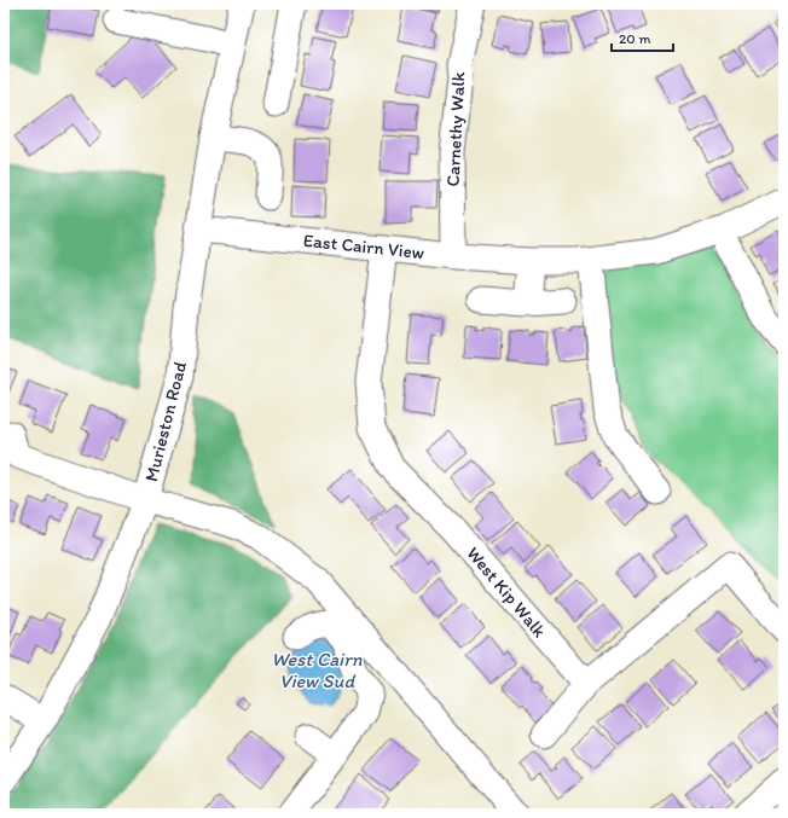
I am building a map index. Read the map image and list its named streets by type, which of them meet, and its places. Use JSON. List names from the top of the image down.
{
  "streets": {
    "street": [
      "Carnethy Walk",
      "East Cairn View",
      "Murieston Road",
      "West Kip Walk"
    ]
  },
  "crossings": [
    ["Carnethy Walk", "East Cairn View"],
    ["East Cairn View", "Murieston Road"],
    ["East Cairn View", "West Kip Walk"]
  ],
  "water": ["West Cairn View Sud"],
  "scale_bar": "20 m"
}
